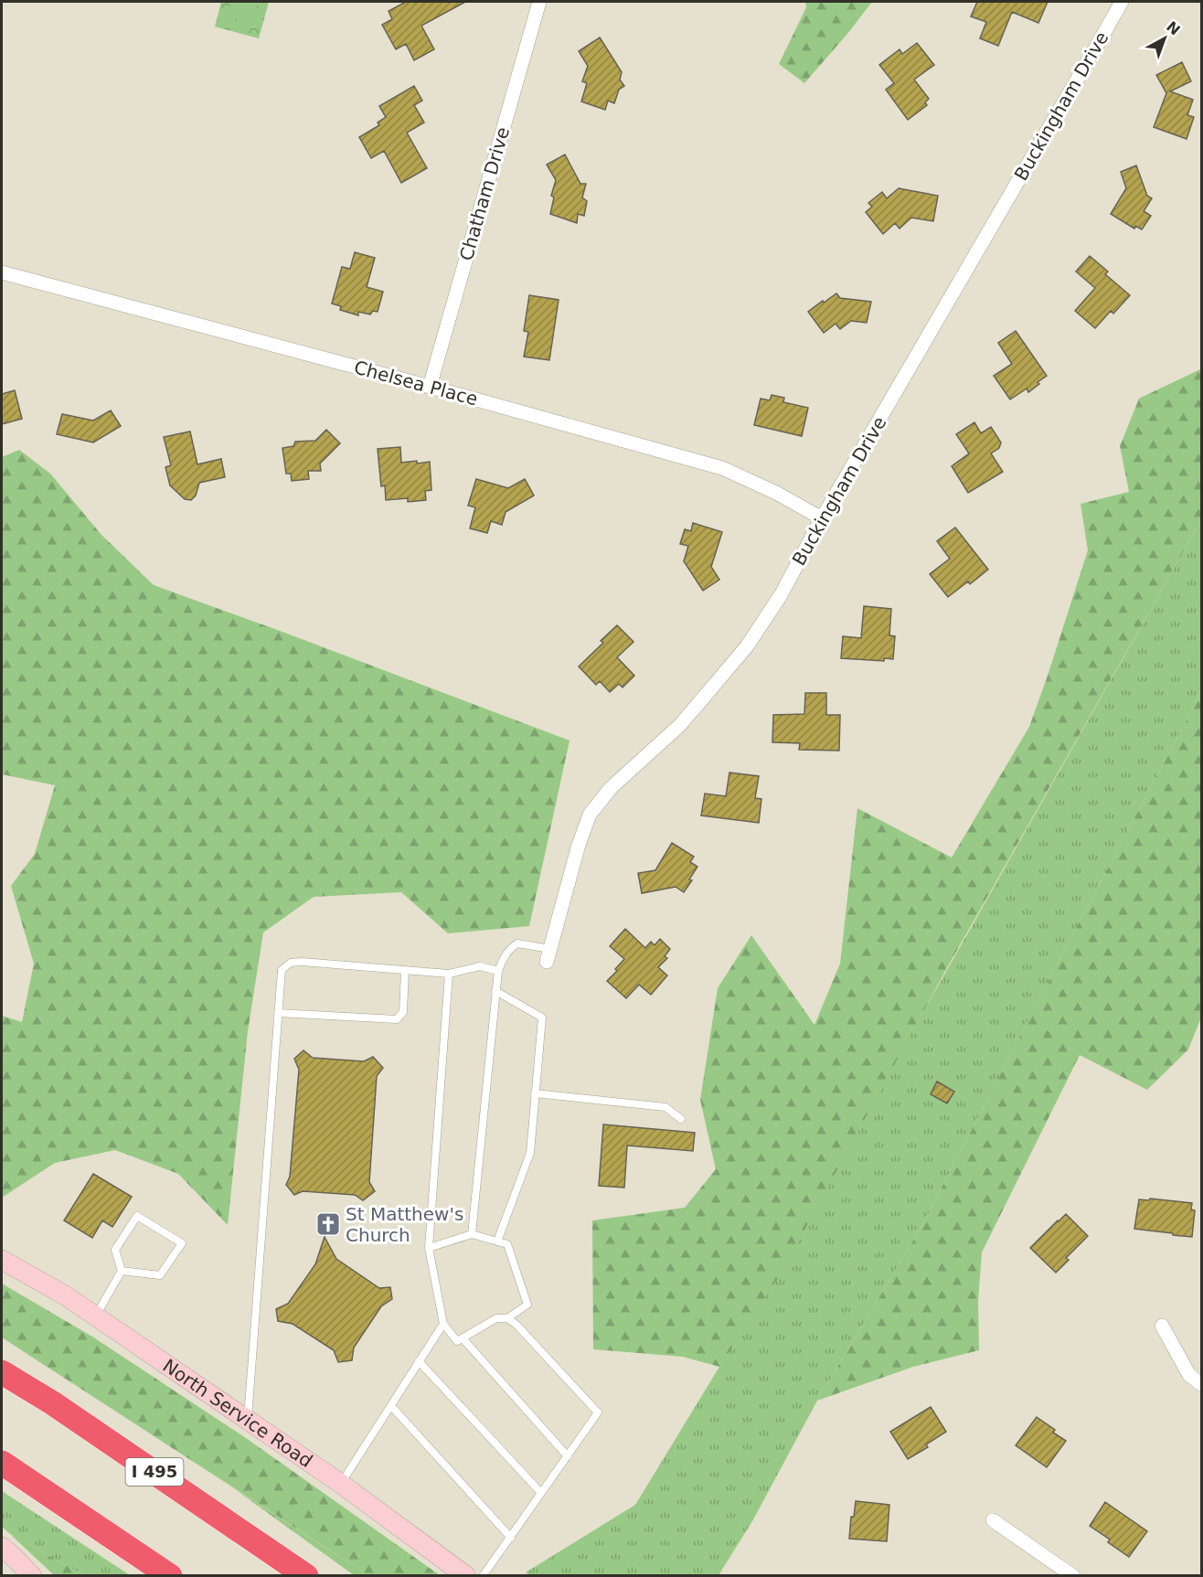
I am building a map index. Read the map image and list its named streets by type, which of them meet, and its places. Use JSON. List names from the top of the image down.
{
  "streets": {
    "highway": ["I 495"],
    "main road": ["North Service Road"],
    "street": ["Buckingham Drive", "Chatham Drive", "Chelsea Place"]
  },
  "crossings": [
    ["Buckingham Drive", "Chelsea Place"],
    ["Chatham Drive", "Chelsea Place"]
  ],
  "places": {
    "church": ["St Matthew's Church"]
  },
  "north": "top right"
}
